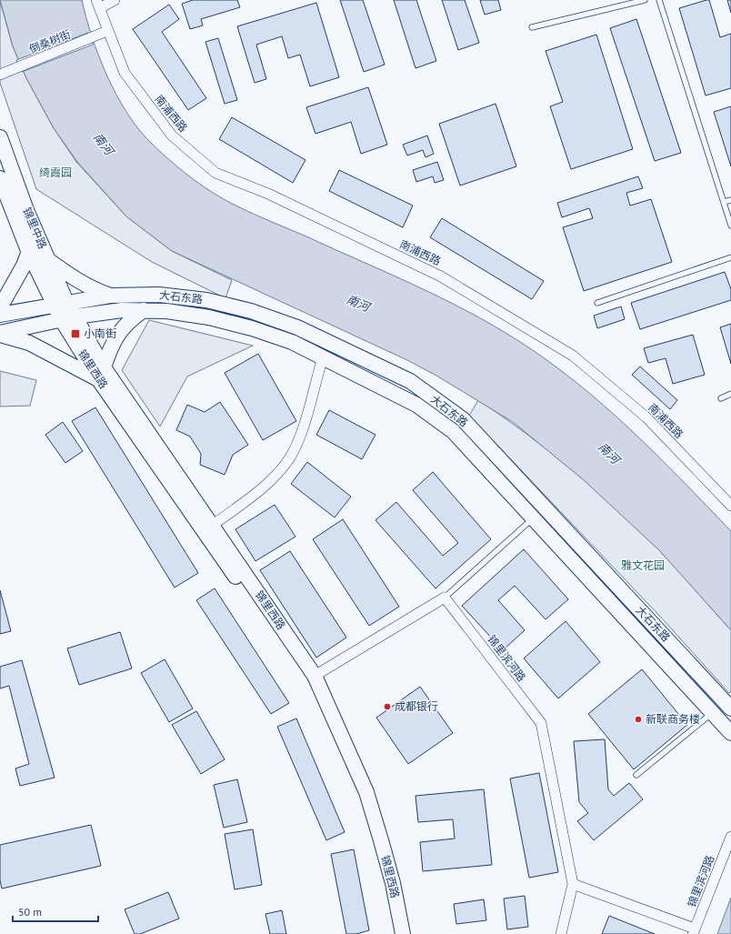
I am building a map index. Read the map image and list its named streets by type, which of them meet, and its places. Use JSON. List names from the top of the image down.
{
  "streets": {
    "main road": ["锦里中路", "大石东路", "锦里西路"],
    "street": ["倒桑树街", "南浦西路", "锦里滨河路"]
  },
  "crossings": [
    ["倒桑树街", "南浦西路"],
    ["锦里中路", "大石东路"],
    ["锦里中路", "锦里西路"],
    ["大石东路", "锦里西路"]
  ],
  "water": ["南河"],
  "parks": ["绮霞园", "雅文花园"],
  "places": {
    "transit": ["小南街"],
    "other": ["成都银行", "新联商务楼"]
  },
  "scale_bar": "50 m"
}
